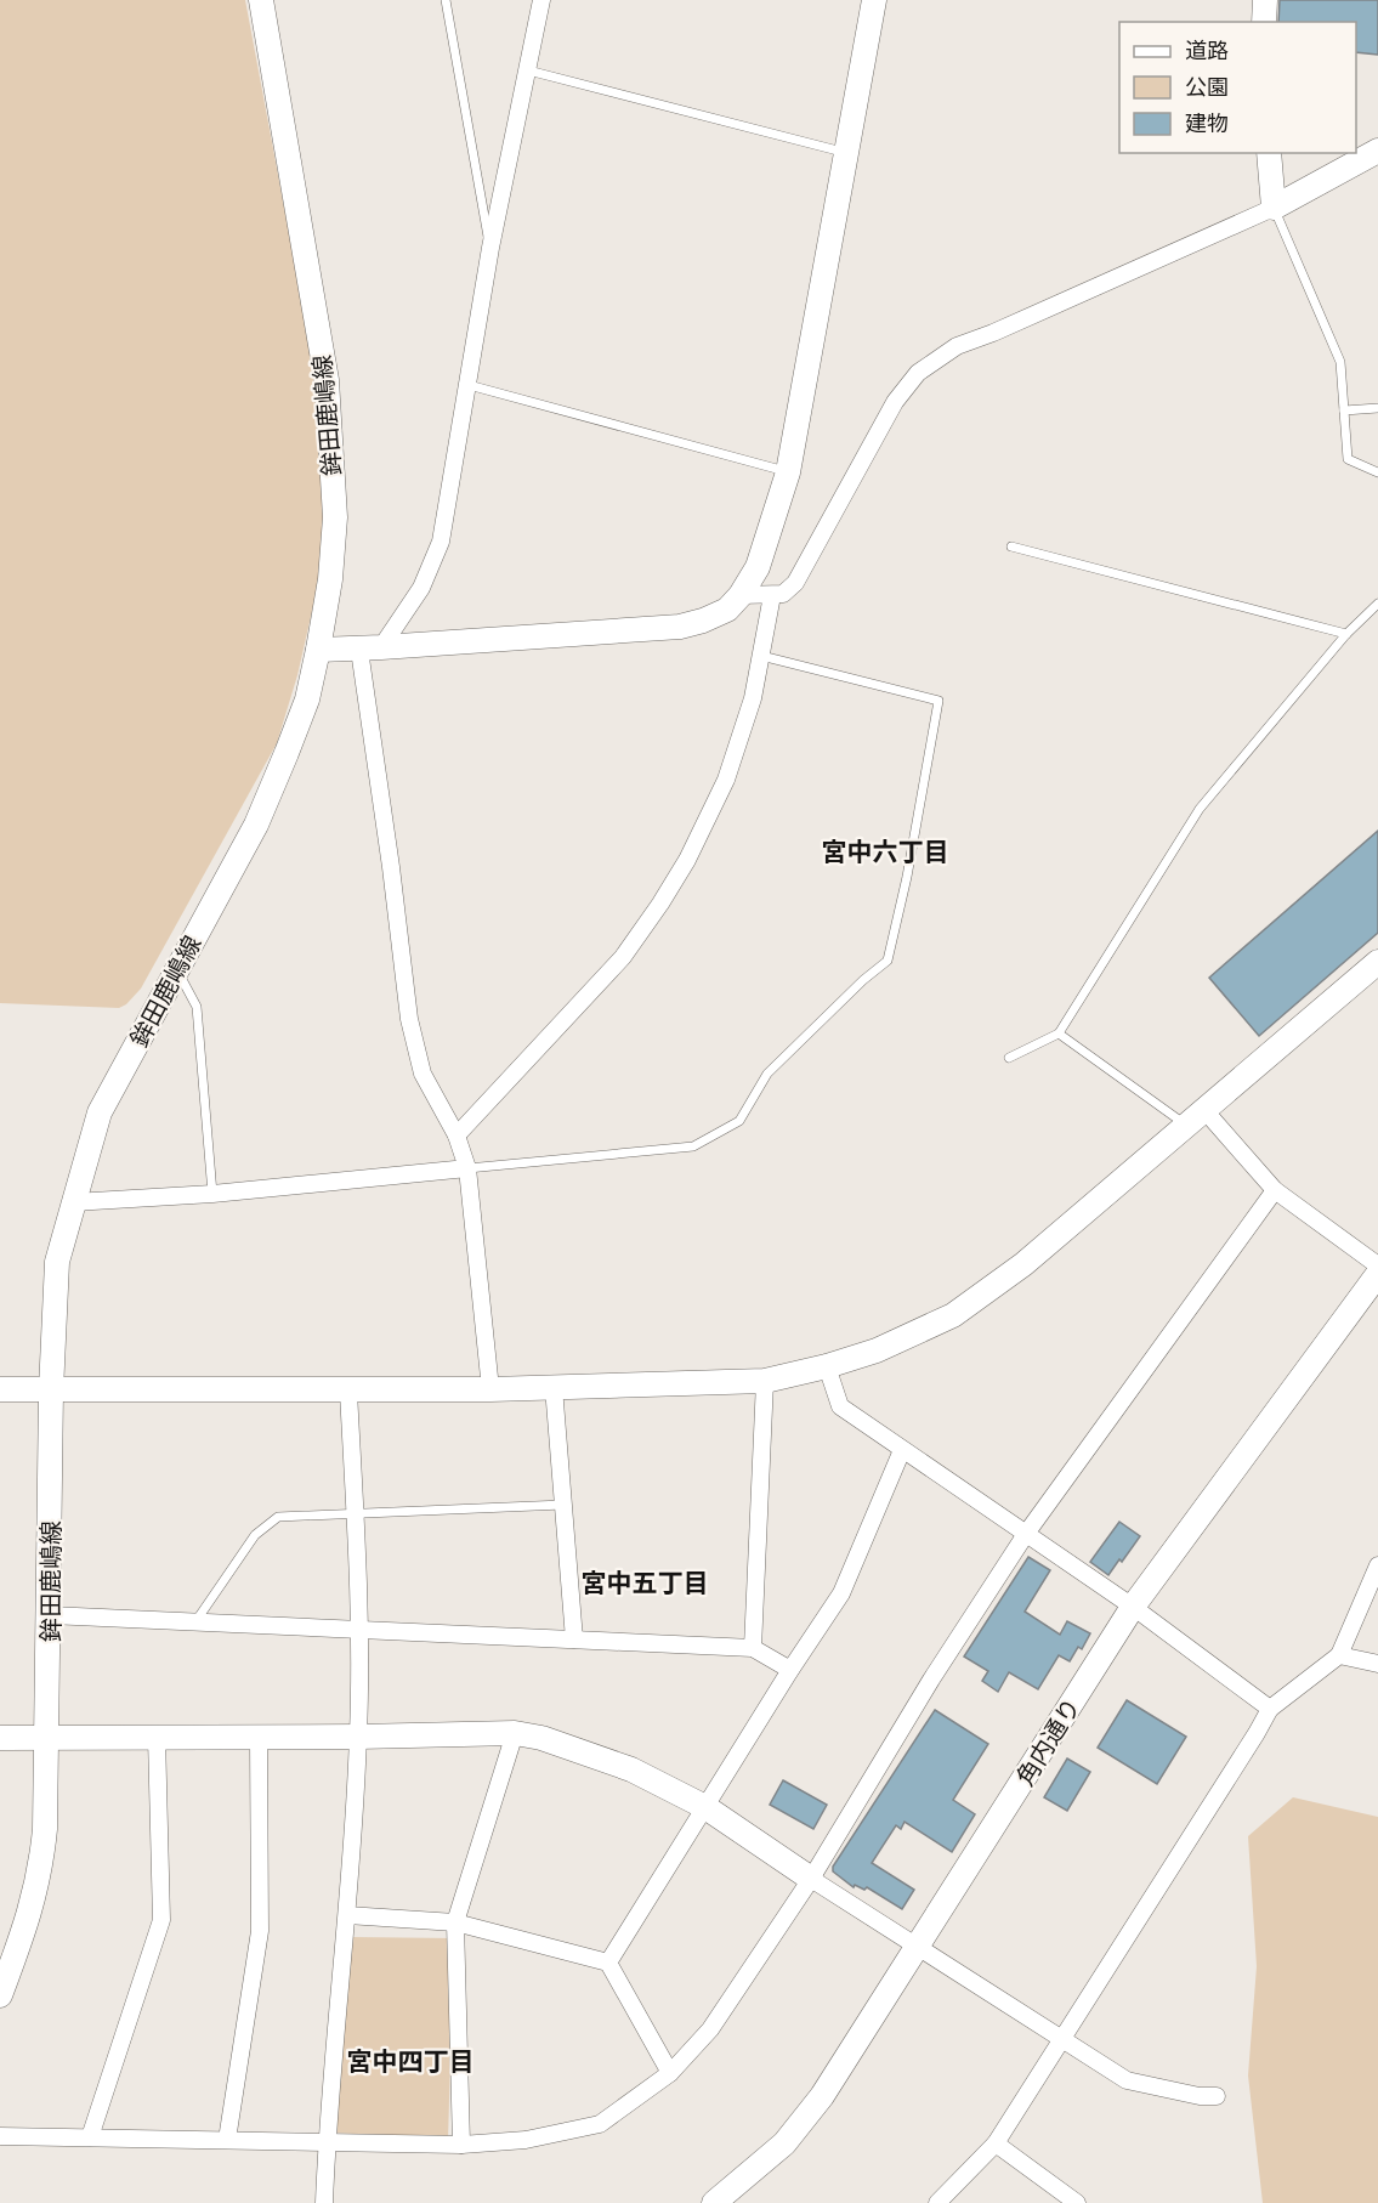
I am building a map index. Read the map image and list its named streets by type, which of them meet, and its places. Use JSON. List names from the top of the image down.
{
  "streets": {
    "street": ["鉾田鹿嶋線", "角内通り"]
  },
  "districts": ["宮中六丁目", "宮中五丁目", "宮中四丁目"],
  "legend": ["道路", "公園", "建物"]
}
